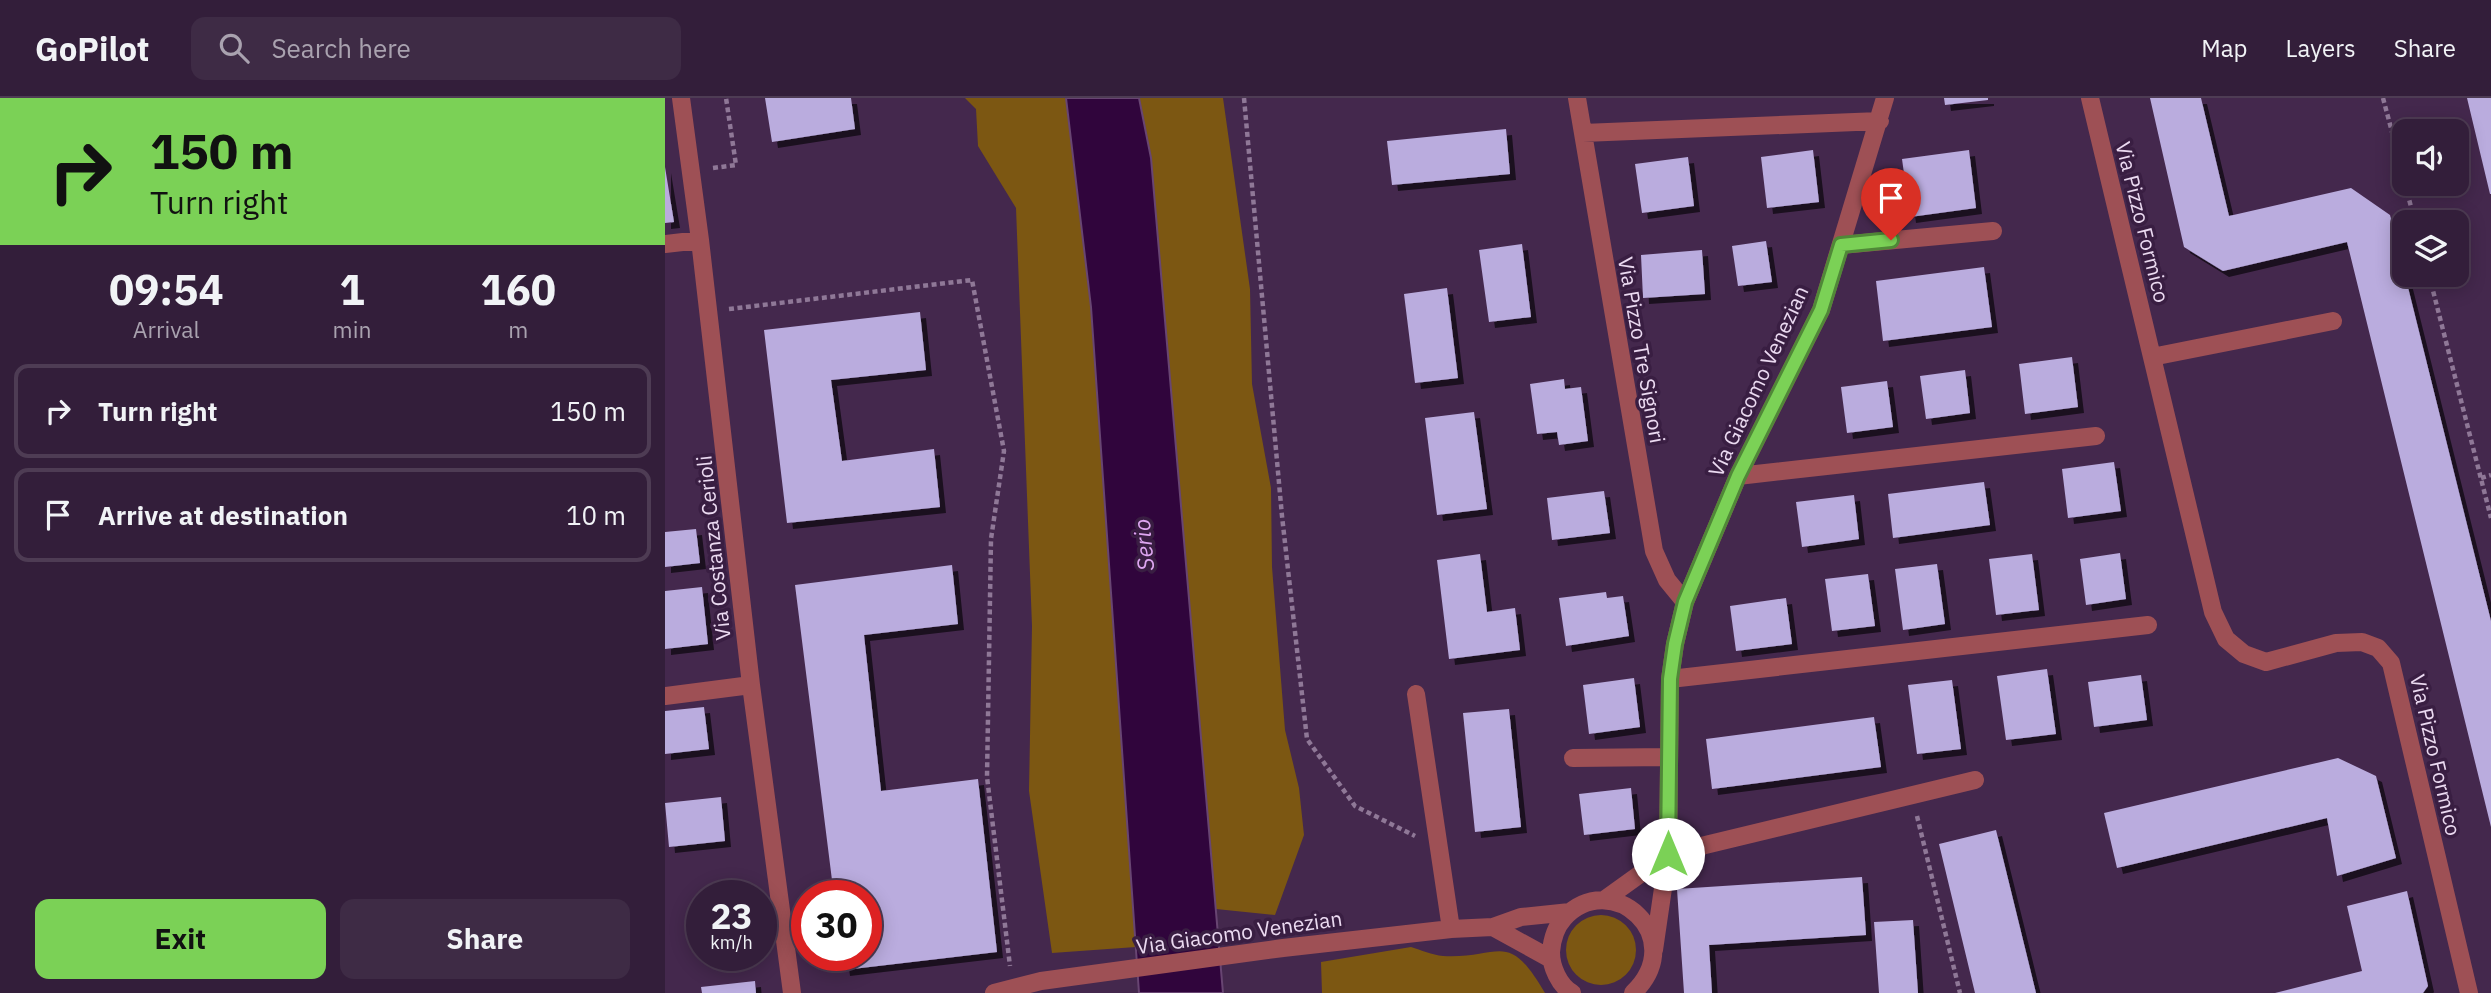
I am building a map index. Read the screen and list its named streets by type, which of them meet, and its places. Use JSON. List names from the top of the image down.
{
  "streets": {
    "street": [
      "Via Pizzo Formico",
      "Via Pizzo Tre Signori",
      "Via Giacomo Venezian",
      "Via Costanza Cerioli"
    ]
  },
  "crossings": [
    ["Via Pizzo Tre Signori", "Via Giacomo Venezian"]
  ],
  "water": ["Serio"],
  "page": {
    "header": "GoPilot",
    "search": "Search here",
    "nav": ["Map", "Layers", "Share"],
    "turn": ["150 m", "Turn right"],
    "eta": [
      "09:54",
      "Arrival",
      "1",
      "min",
      "160",
      "m"
    ],
    "list": [
      {
        "name": "Turn right",
        "value": "150 m"
      },
      {
        "name": "Arrive at destination",
        "value": "10 m"
      }
    ],
    "speed": "23 km/h",
    "limit": "30",
    "buttons": ["Exit", "Share"]
  }
}
